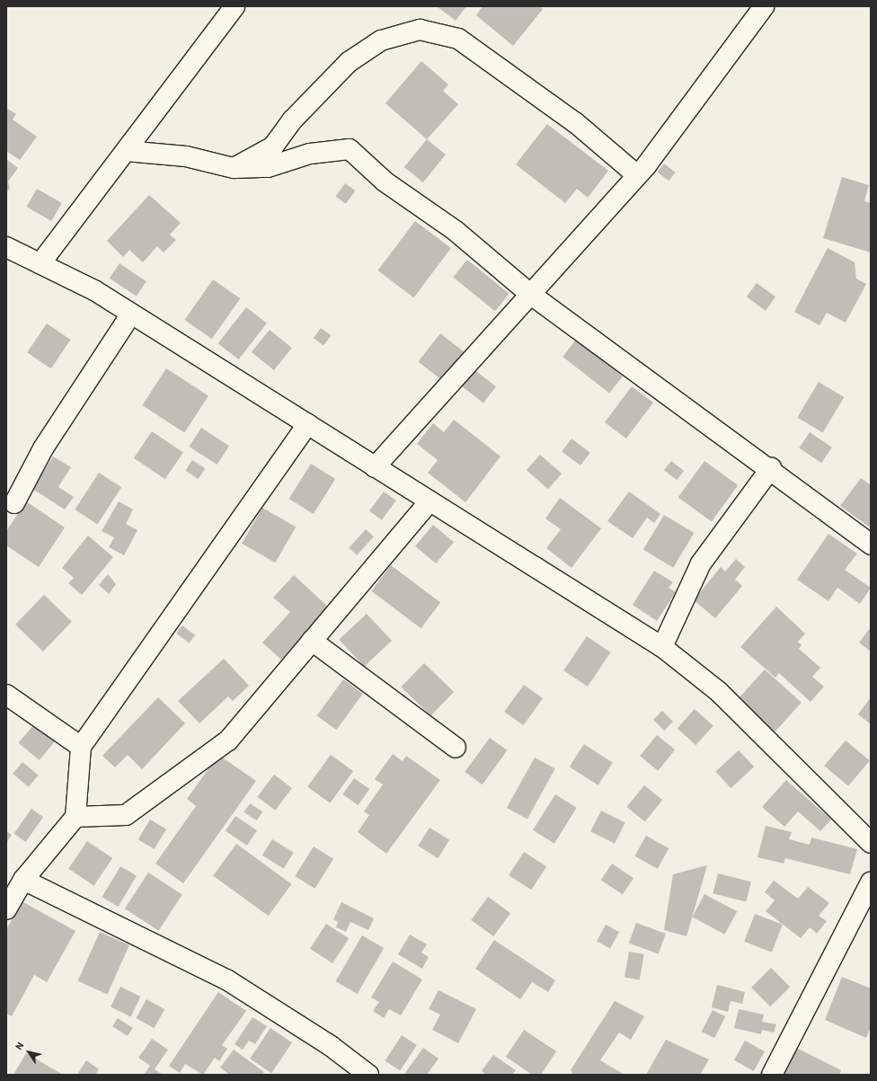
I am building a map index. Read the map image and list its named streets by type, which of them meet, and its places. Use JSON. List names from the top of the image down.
{
  "north": "top left"
}
